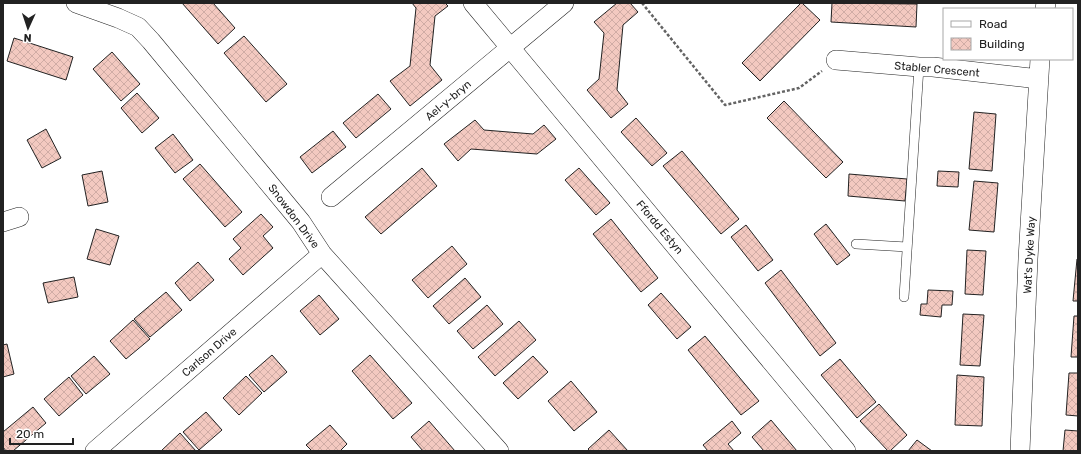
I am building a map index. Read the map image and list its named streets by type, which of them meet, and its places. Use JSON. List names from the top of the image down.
{
  "streets": {
    "street": [
      "Stabler Crescent",
      "Ael-y-bryn",
      "Snowdon Drive",
      "Ffordd Estyn",
      "Wat's Dyke Way",
      "Carlson Drive"
    ]
  },
  "crossings": [
    ["Stabler Crescent", "Wat's Dyke Way"],
    ["Ael-y-bryn", "Ffordd Estyn"],
    ["Snowdon Drive", "Carlson Drive"]
  ],
  "legend": ["Road", "Building"],
  "scale_bar": "20 m",
  "north": "bottom"
}
